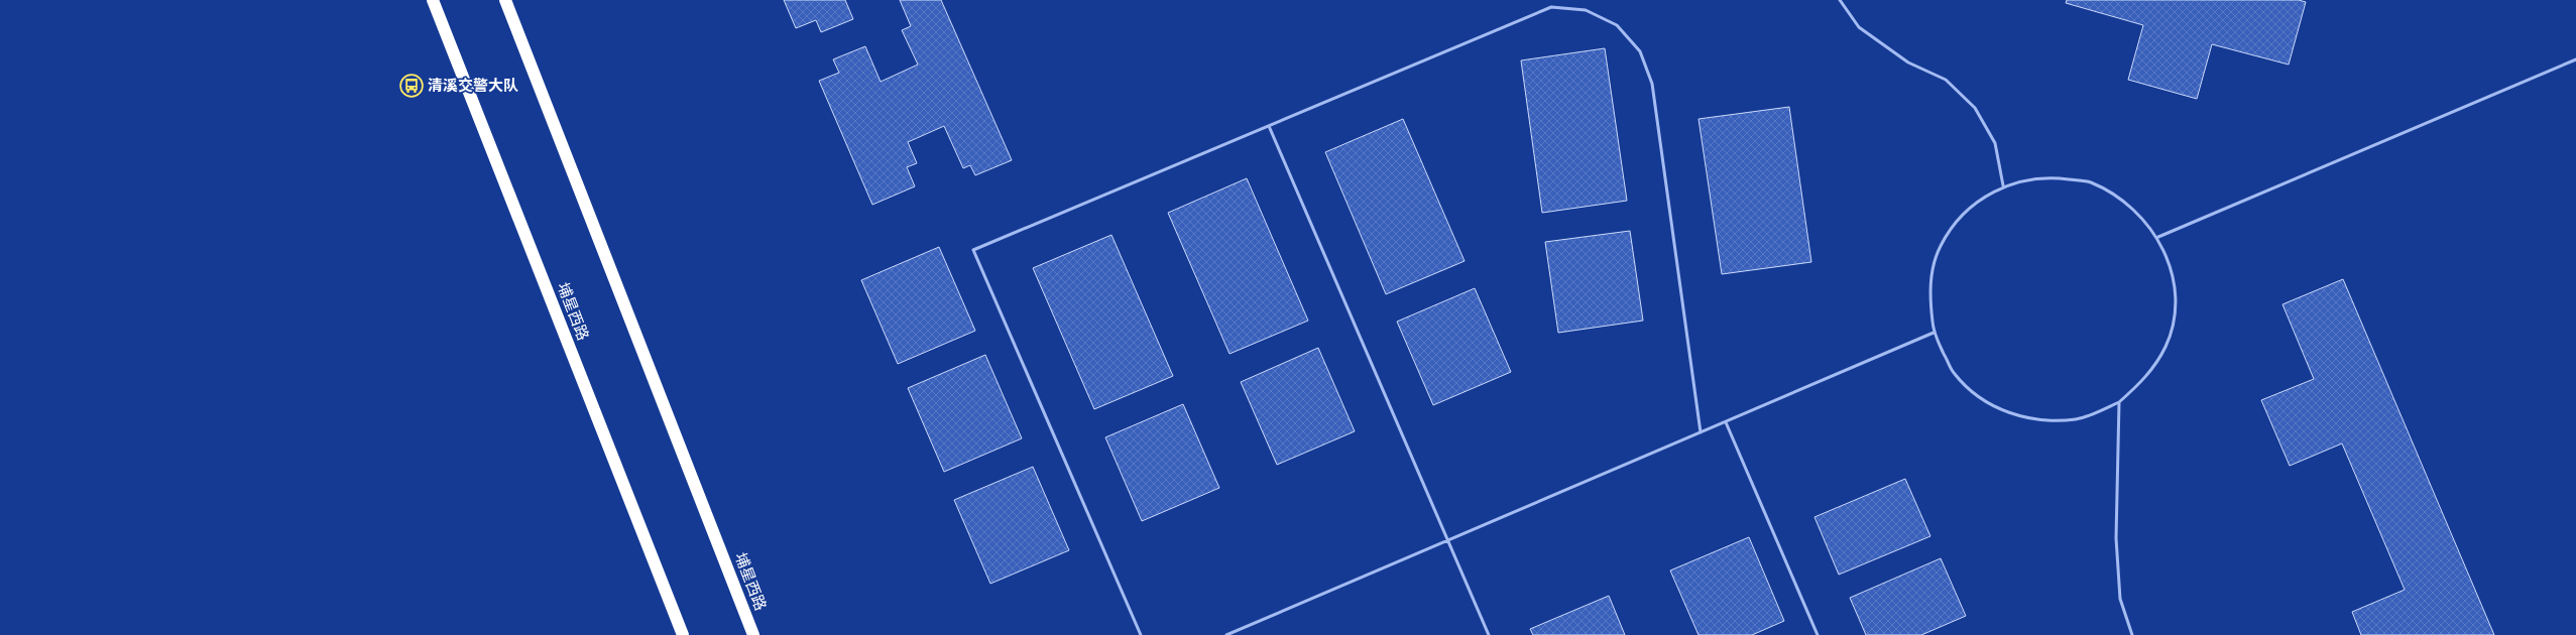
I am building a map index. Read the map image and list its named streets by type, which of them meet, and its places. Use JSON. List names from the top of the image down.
{
  "streets": {
    "highway": ["埔星西路"]
  },
  "places": {
    "bus stop": ["清溪交警大队"]
  }
}
